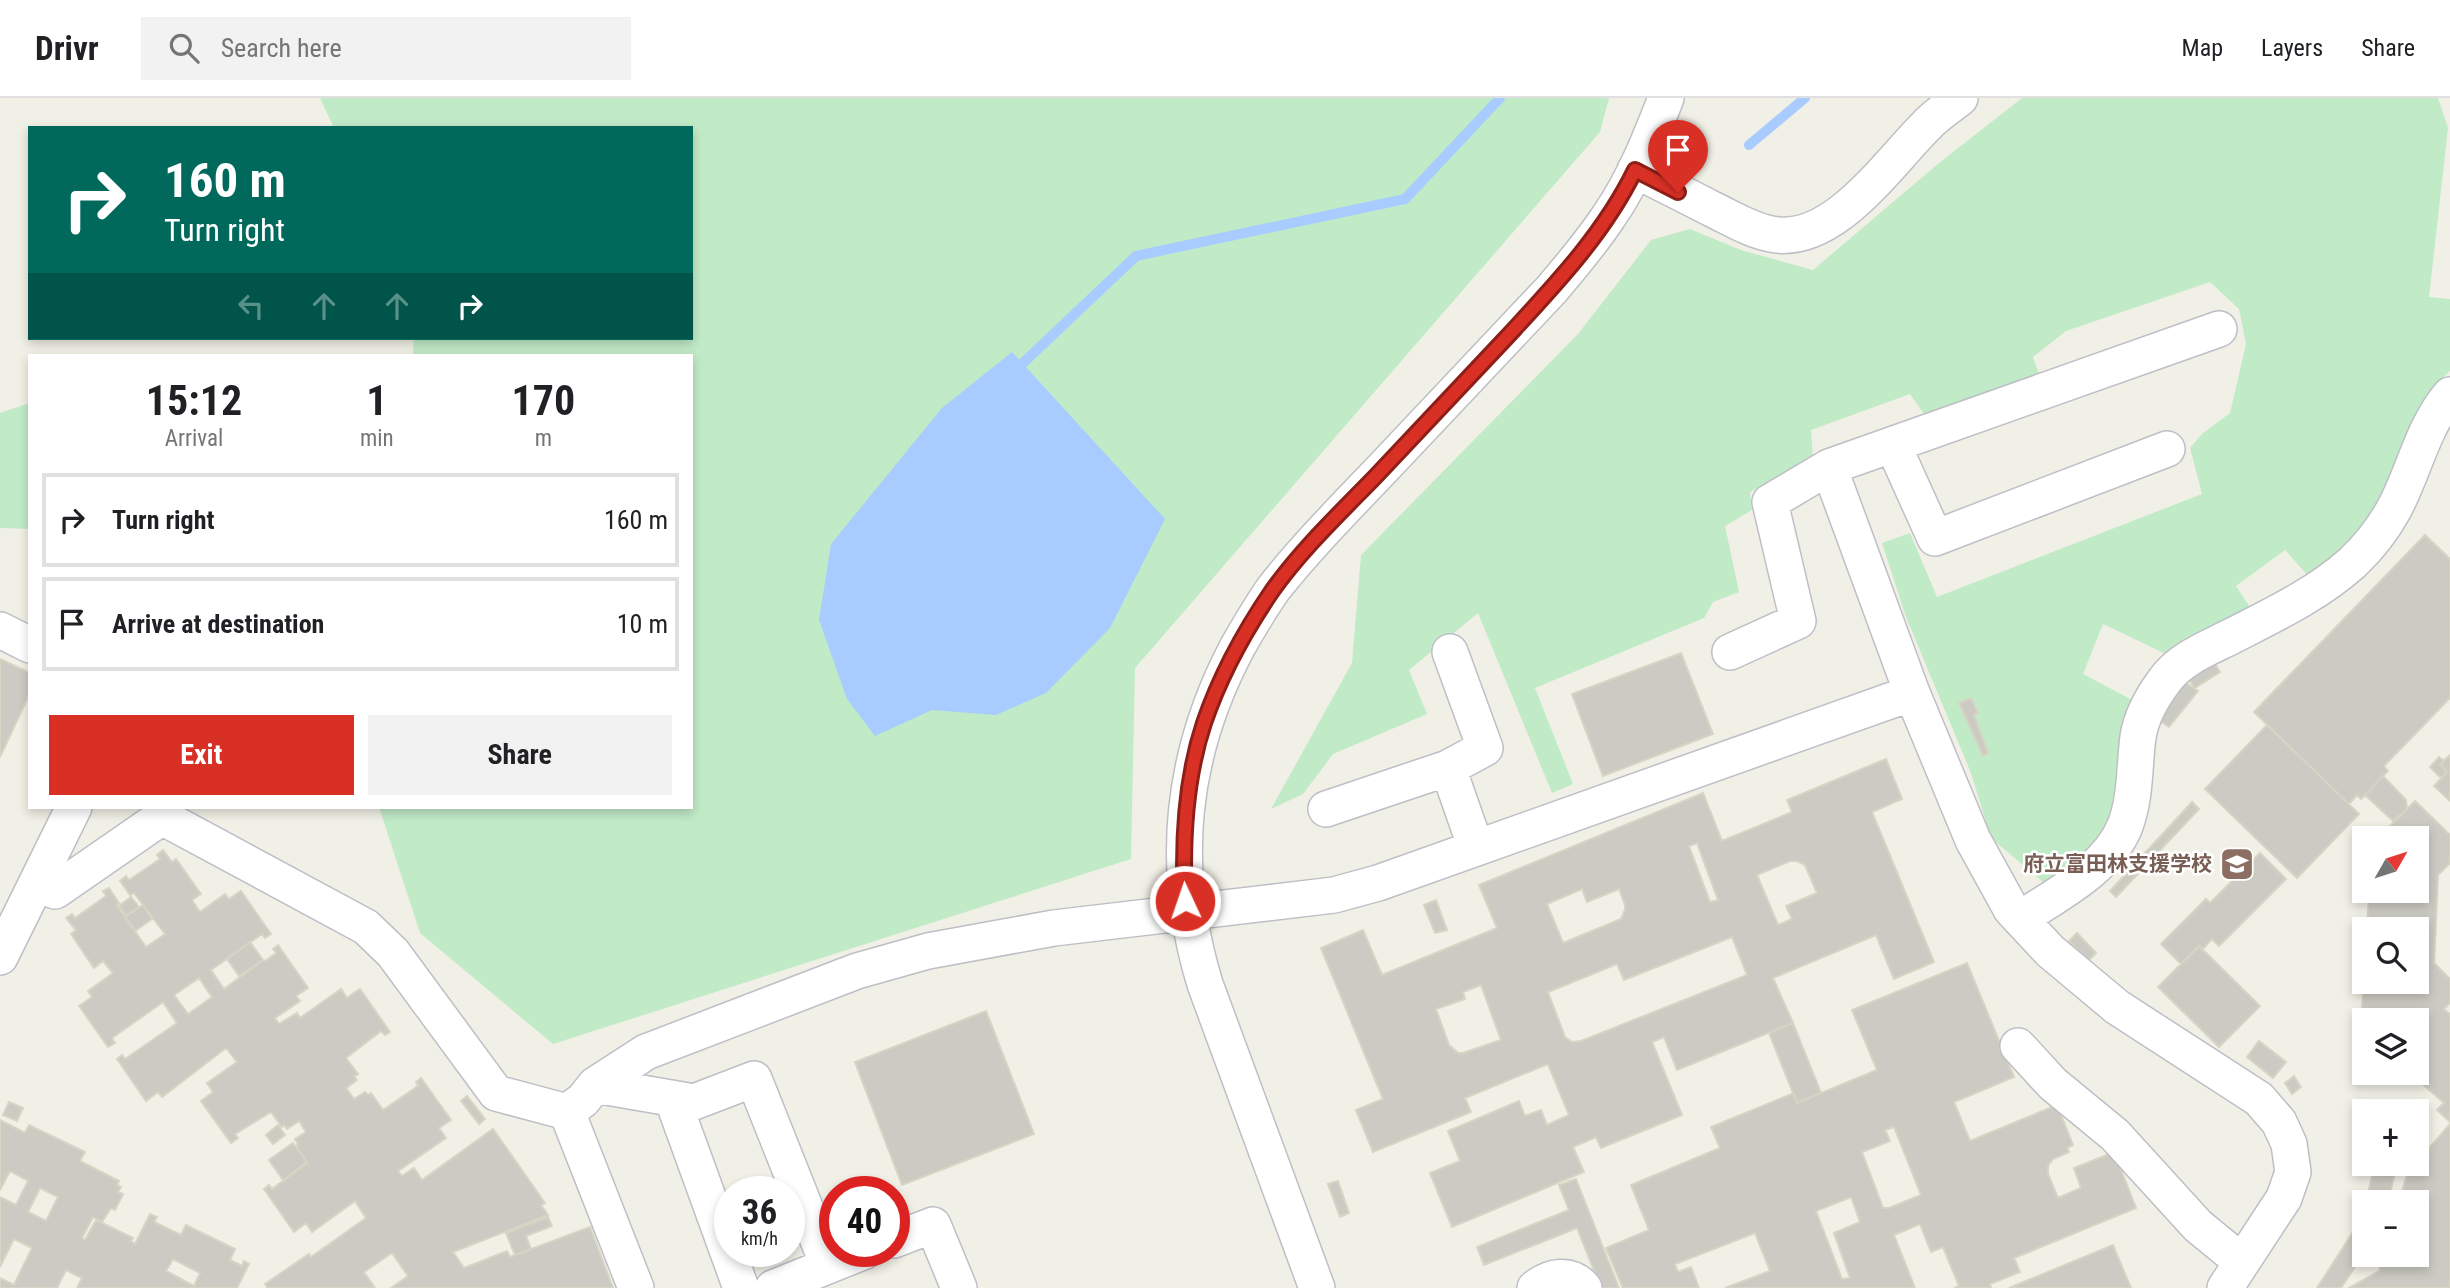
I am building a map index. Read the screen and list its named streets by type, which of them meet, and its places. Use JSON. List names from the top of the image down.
{
  "places": {
    "school or university": ["府立富田林支援学校"]
  },
  "north": "top right",
  "page": {
    "header": "Drivr",
    "search": "Search here",
    "nav": ["Map", "Layers", "Share"],
    "turn": ["160 m", "Turn right"],
    "eta": [
      "15:12",
      "Arrival",
      "1",
      "min",
      "170",
      "m"
    ],
    "list": [
      {
        "name": "Turn right",
        "value": "160 m"
      },
      {
        "name": "Arrive at destination",
        "value": "10 m"
      }
    ],
    "buttons": ["Exit", "Share"],
    "map_buttons": ["+", "−"],
    "speed": "36 km/h",
    "limit": "40"
  }
}
